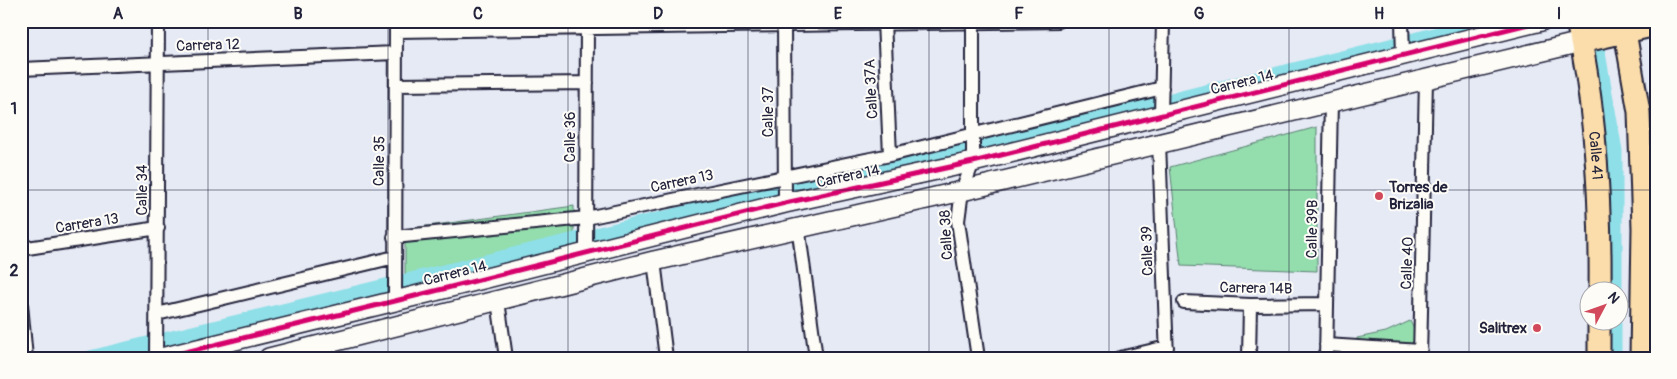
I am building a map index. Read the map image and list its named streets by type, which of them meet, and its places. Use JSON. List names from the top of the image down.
{
  "streets": {
    "main road": ["Carrera 14", "Calle 41"],
    "street": [
      "Carrera 12",
      "Calle 37A",
      "Calle 37",
      "Calle 36",
      "Calle 35",
      "Carrera 13",
      "Calle 34",
      "Calle 39B",
      "Calle 38",
      "Calle 39",
      "Calle 40",
      "Carrera 14B"
    ]
  },
  "crossings": [
    ["Carrera 12", "Calle 35"],
    ["Carrera 12", "Calle 34"],
    ["Carrera 14", "Calle 37"],
    ["Carrera 14", "Calle 36"],
    ["Carrera 14", "Calle 35"],
    ["Carrera 14", "Calle 34"],
    ["Carrera 14", "Calle 38"],
    ["Calle 37A", "Carrera 13"],
    ["Calle 37", "Carrera 13"],
    ["Calle 36", "Carrera 13"],
    ["Calle 35", "Carrera 13"],
    ["Carrera 13", "Calle 34"],
    ["Carrera 13", "Calle 38"],
    ["Calle 39B", "Carrera 14B"]
  ],
  "places": ["Torres de Brizalia", "Salitrex"],
  "north": "top right",
  "grid": {
    "columns": [
      "A",
      "B",
      "C",
      "D",
      "E",
      "F",
      "G",
      "H",
      "I"
    ],
    "rows": ["1", "2"]
  }
}
